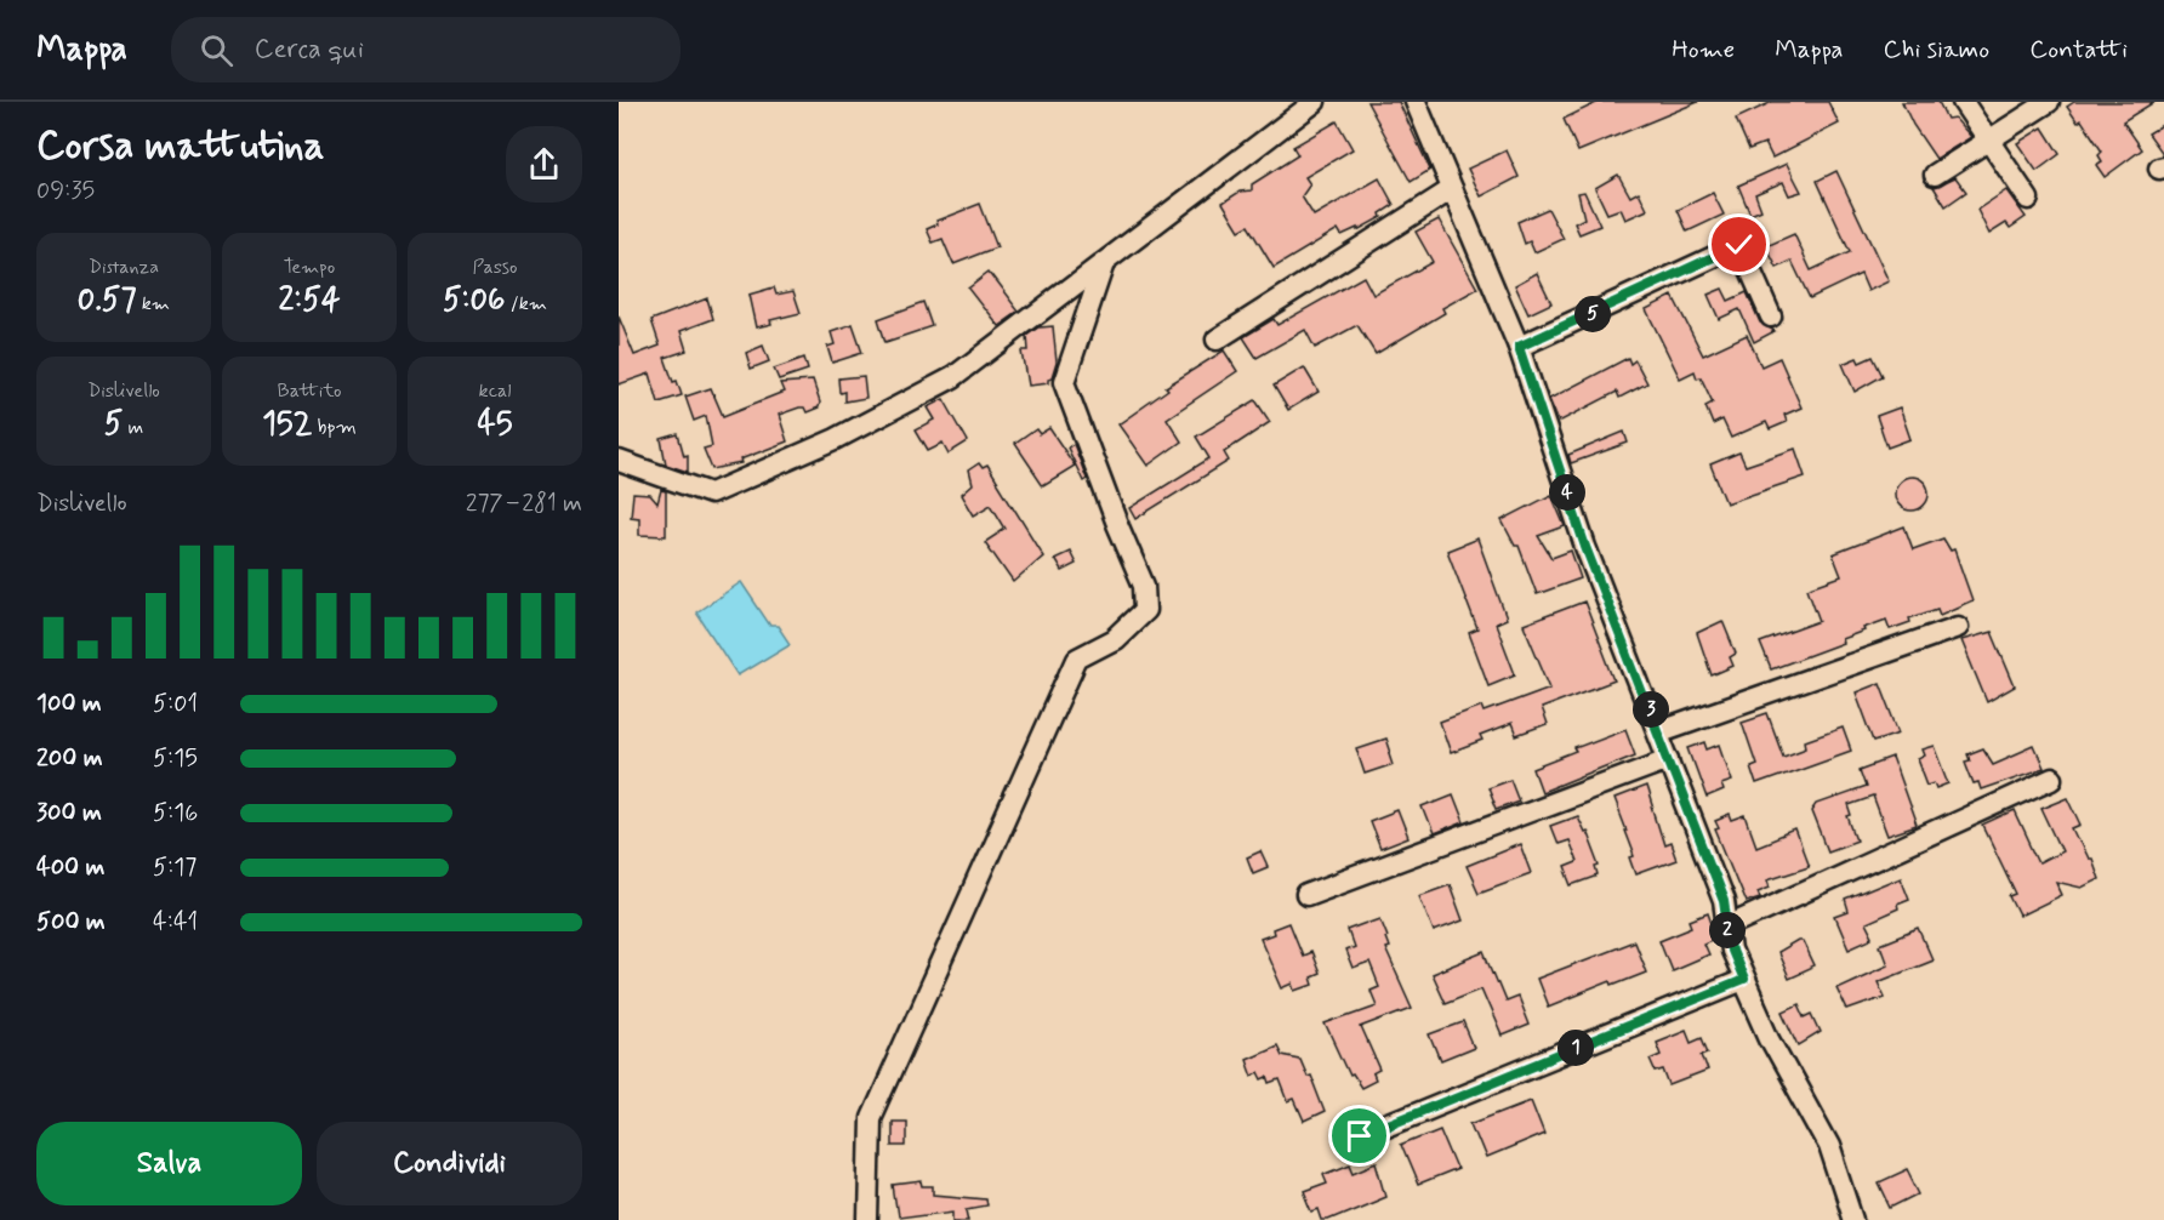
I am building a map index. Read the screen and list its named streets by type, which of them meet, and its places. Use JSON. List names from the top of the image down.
{
  "page": {
    "header": "Mappa",
    "search": "Cerca qui",
    "nav": [
      "Home",
      "Mappa",
      "Chi siamo",
      "Contatti"
    ],
    "heading": ["Corsa mattutina", "09:35"],
    "stats": [
      ["Distanza", "0.57 km"],
      ["Tempo", "2:54"],
      ["Passo", "5:06 /km"],
      ["Dislivello", "5 m"],
      ["Battito", "152 bpm"],
      ["kcal", "45"]
    ],
    "pins": [
      "5",
      "4",
      "3",
      "2",
      "1"
    ],
    "chart": ["Dislivello", "277–281 m"],
    "list": [
      {
        "name": "100 m",
        "note": "5:01"
      },
      {
        "name": "200 m",
        "note": "5:15"
      },
      {
        "name": "300 m",
        "note": "5:16"
      },
      {
        "name": "400 m",
        "note": "5:17"
      },
      {
        "name": "500 m",
        "note": "4:41"
      }
    ],
    "buttons": ["Salva", "Condividi"]
  }
}
